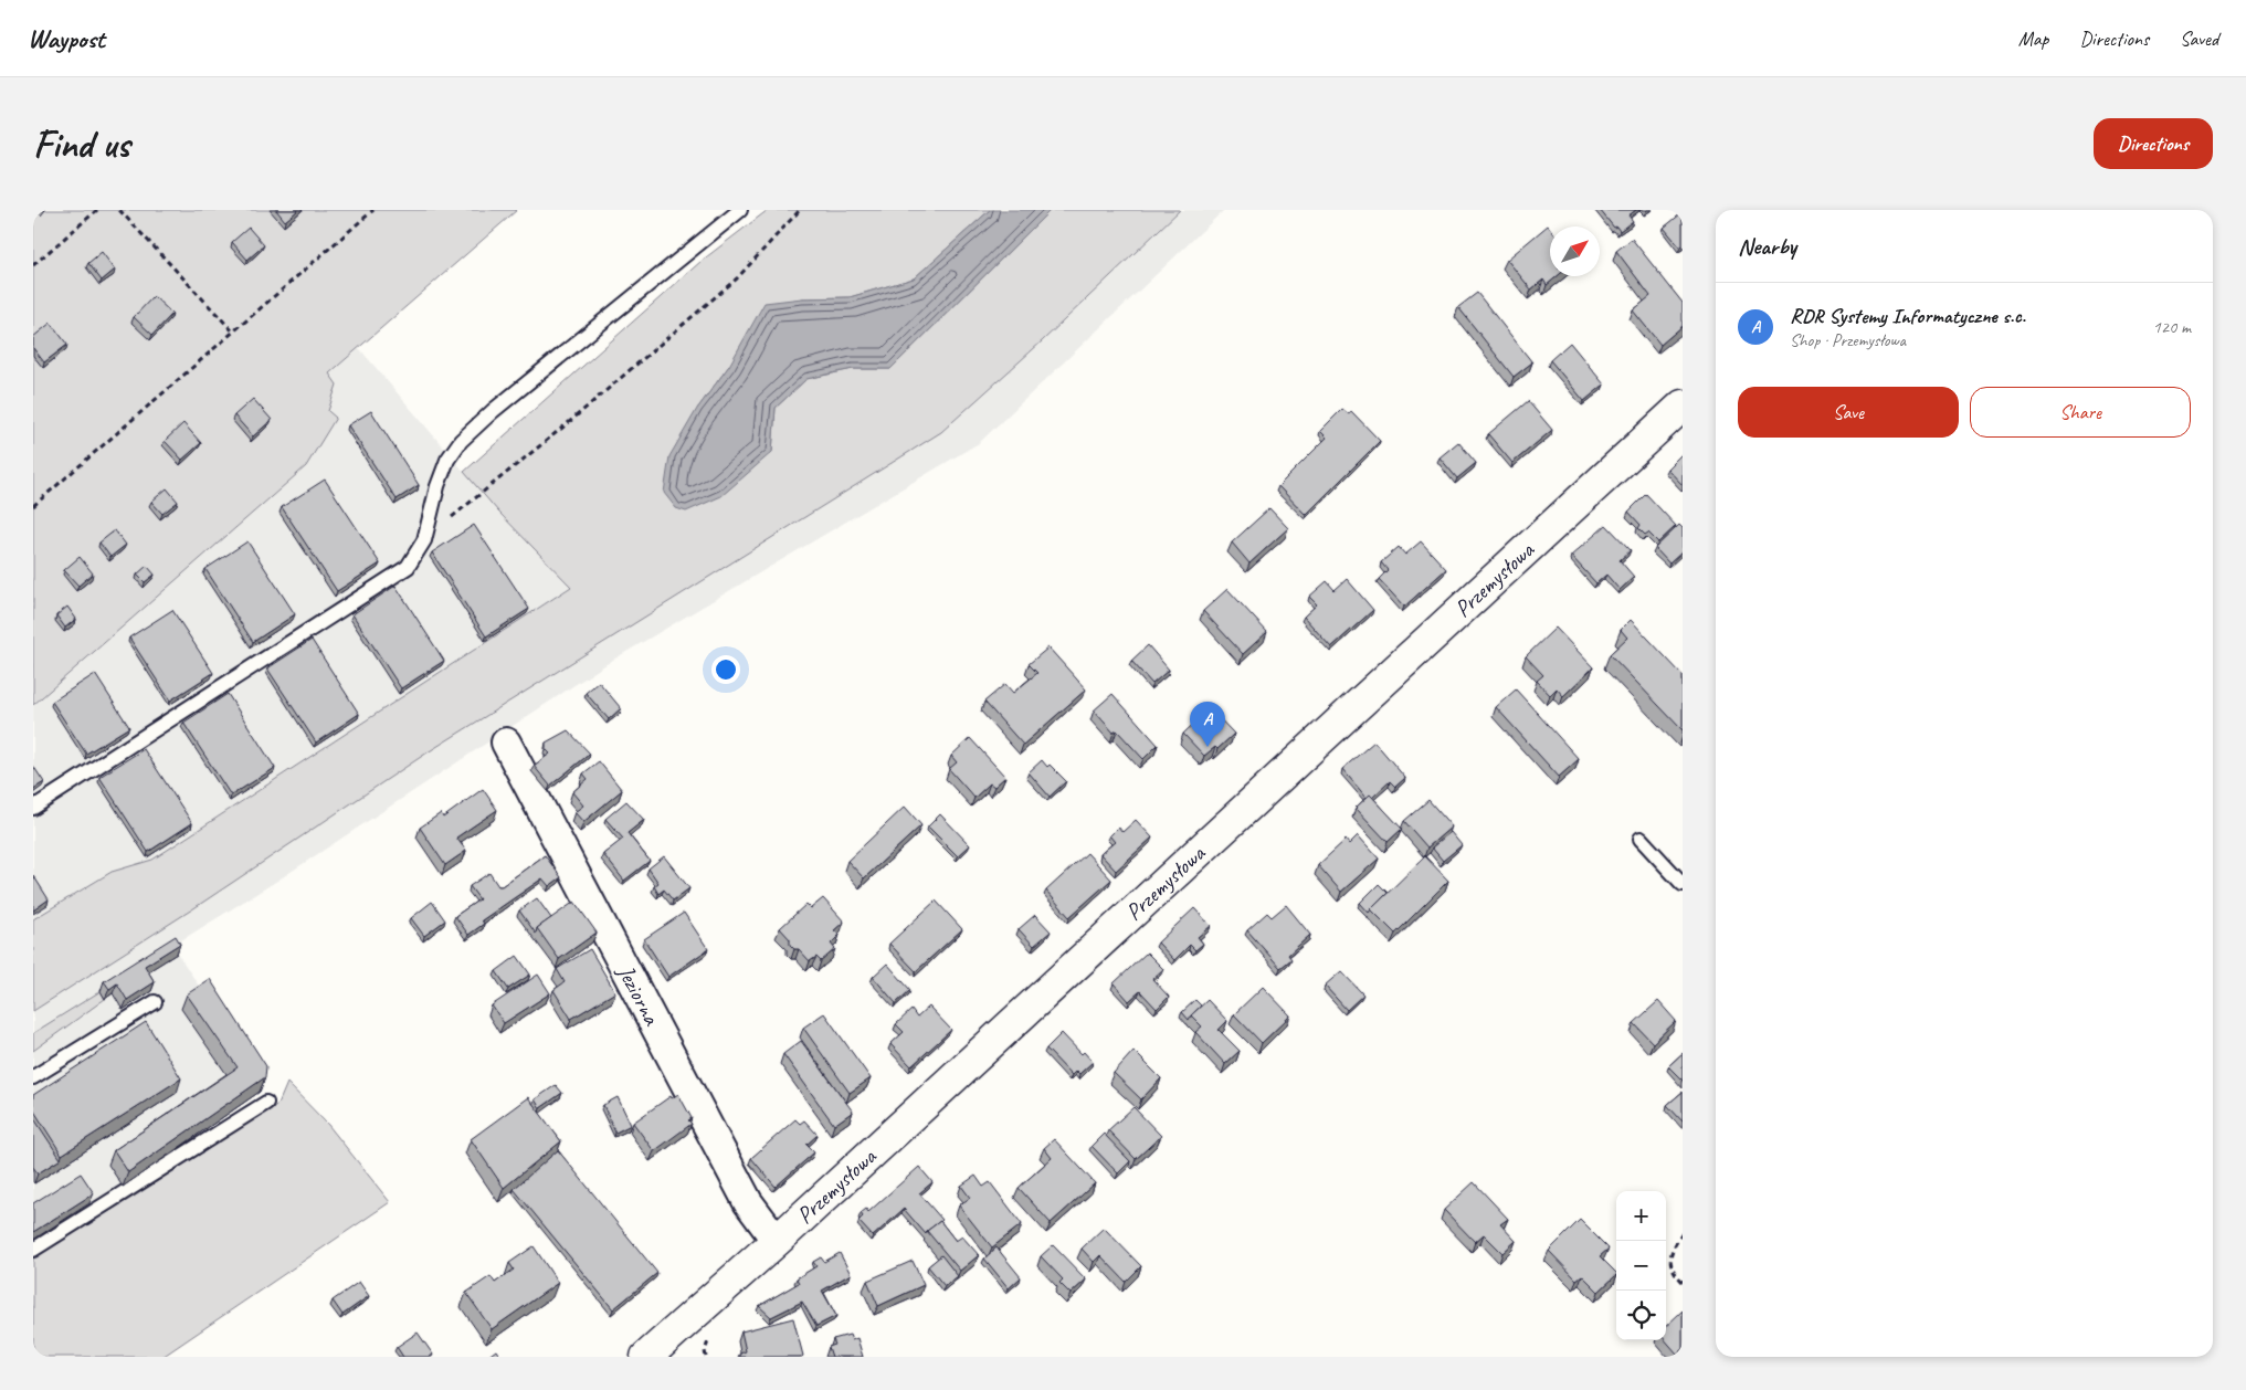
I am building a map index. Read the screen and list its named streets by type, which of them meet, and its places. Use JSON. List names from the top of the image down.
{
  "streets": {
    "main road": ["Przemysłowa"],
    "street": ["Jeziorna"]
  },
  "crossings": [
    ["Przemysłowa", "Jeziorna"]
  ],
  "north": "top right",
  "page": {
    "header": "Waypost",
    "nav": ["Map", "Directions", "Saved"],
    "buttons": [
      "Directions",
      ["Save", "Share"]
    ],
    "title": "Find us",
    "heading": "Nearby",
    "list": [
      {
        "mark": "A",
        "name": "RDR Systemy Informatyczne s.c.",
        "note": "Shop · Przemysłowa",
        "value": "120 m"
      }
    ],
    "pins": "A",
    "map_buttons": ["+", "−"]
  }
}
